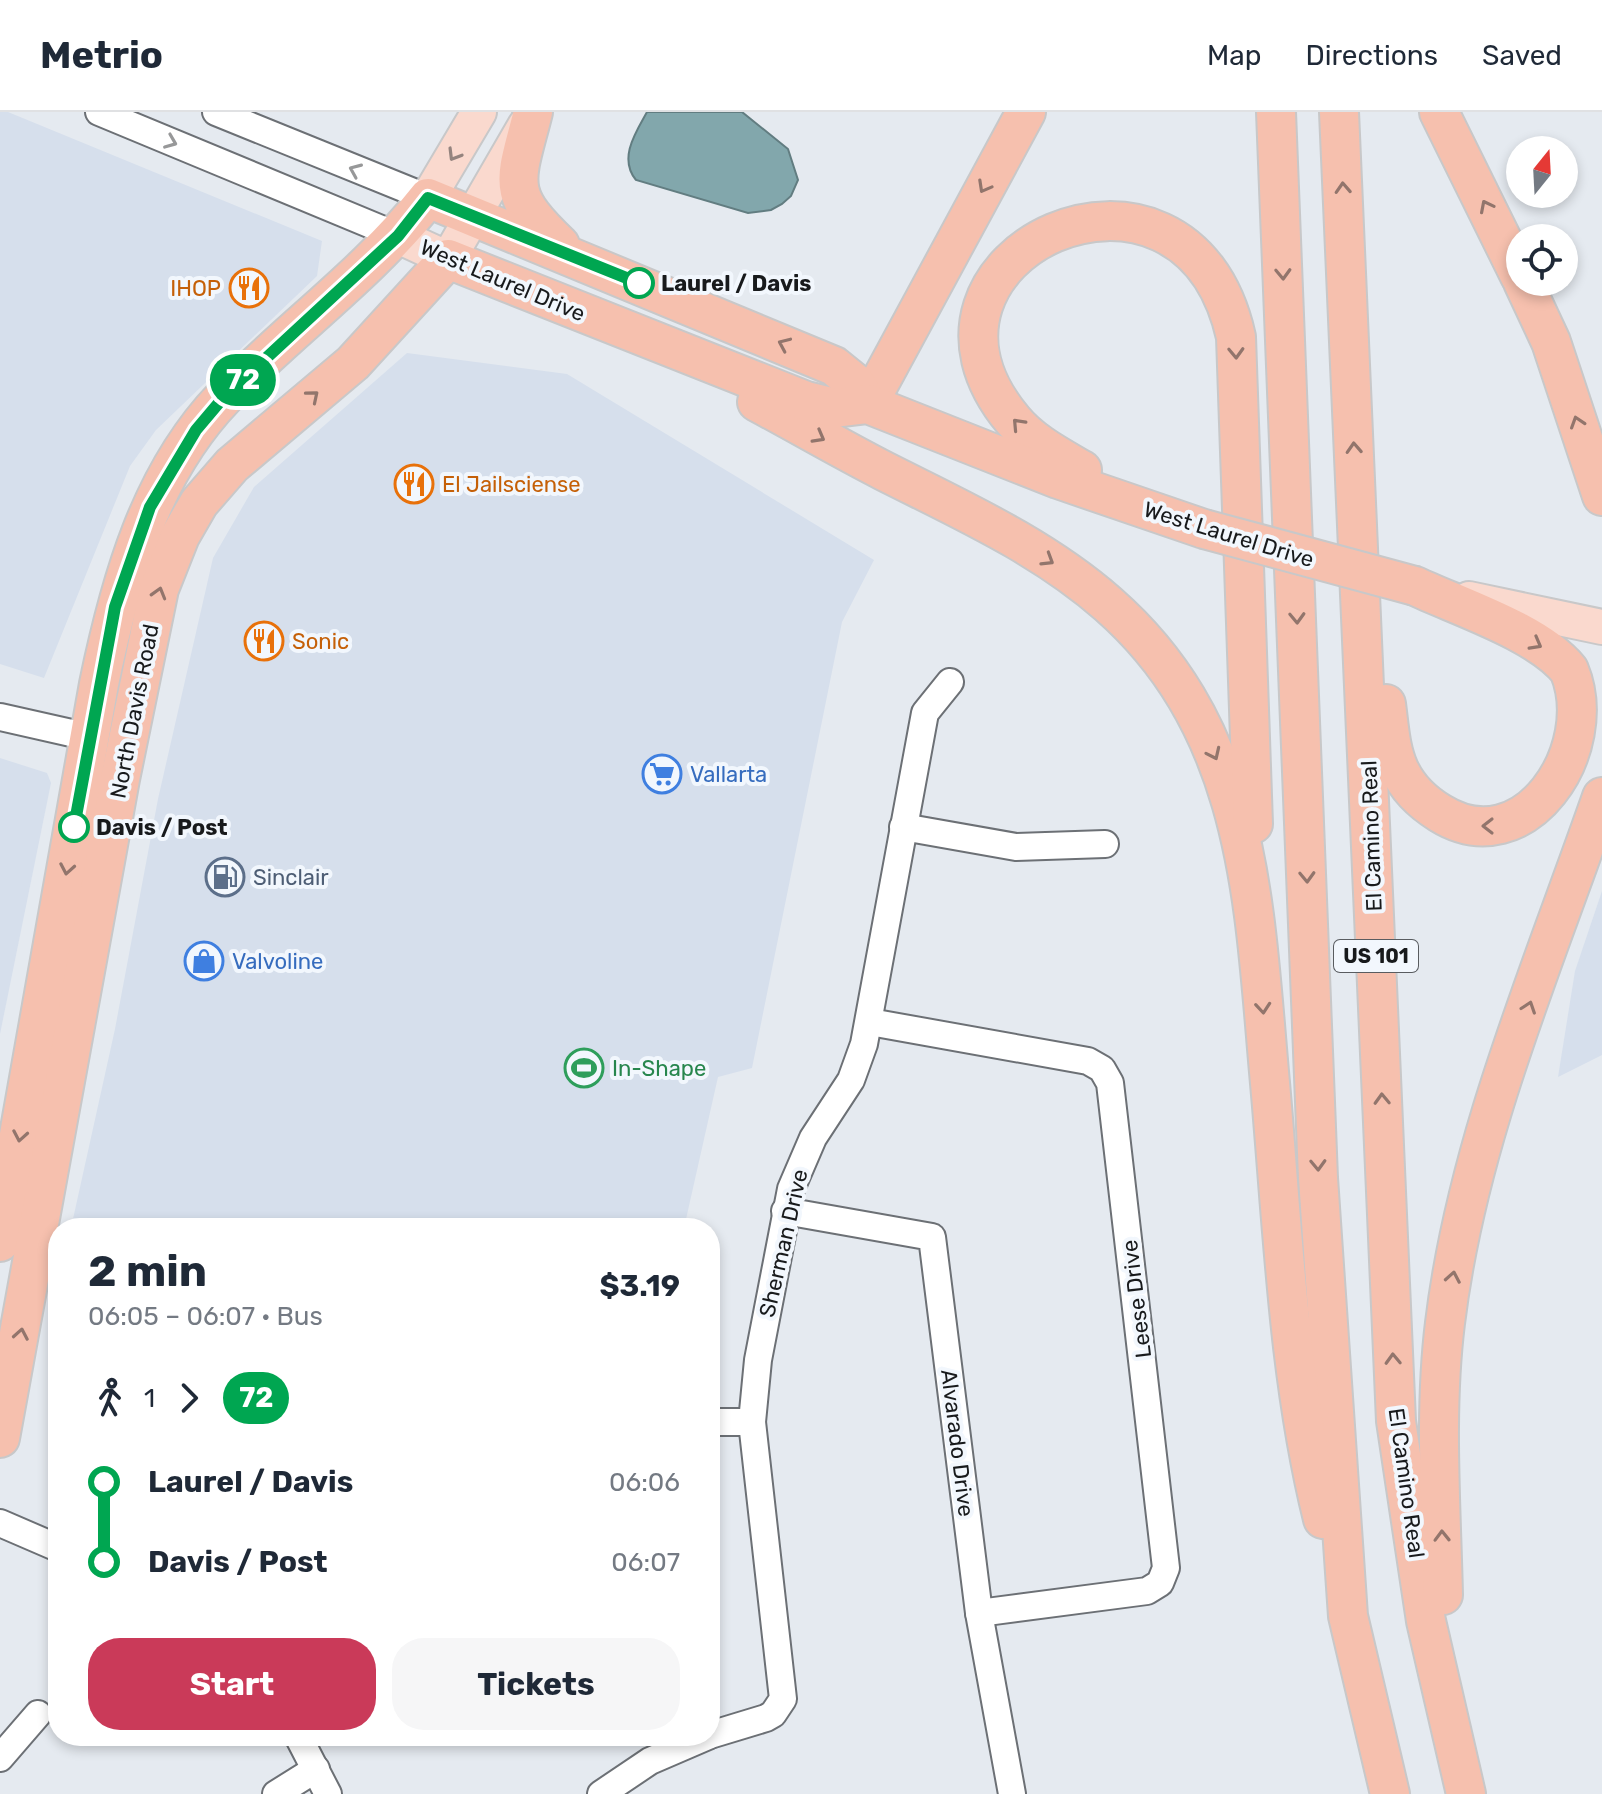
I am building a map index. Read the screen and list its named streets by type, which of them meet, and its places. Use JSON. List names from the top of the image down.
{
  "streets": {
    "highway": [
      "West Laurel Drive",
      "North Davis Road",
      "El Camino Real",
      "US 101"
    ],
    "street": ["Sherman Drive", "Leese Drive", "Alvarado Drive"]
  },
  "crossings": [
    ["West Laurel Drive", "North Davis Road"],
    ["Sherman Drive", "Leese Drive"],
    ["Sherman Drive", "Alvarado Drive"],
    ["Leese Drive", "Alvarado Drive"]
  ],
  "places": {
    "other": ["Laurel / Davis", "Davis / Post"],
    "restaurant": ["IHOP", "El Jailsciense", "Sonic"],
    "supermarket": ["Vallarta"],
    "fuel station": ["Sinclair"],
    "shop": ["Valvoline"],
    "sports": ["In-Shape"]
  },
  "lines": ["bus line 72"],
  "north": "top",
  "page": {
    "header": "Metrio",
    "nav": ["Map", "Directions", "Saved"],
    "on_map": "72",
    "heading": ["2 min", "06:05 – 06:07 · Bus", "$3.19"],
    "legs": ["1", "72"],
    "list": [
      {
        "name": "Laurel / Davis",
        "value": "06:06"
      },
      {
        "name": "Davis / Post",
        "value": "06:07"
      }
    ],
    "buttons": ["Start", "Tickets"]
  }
}
